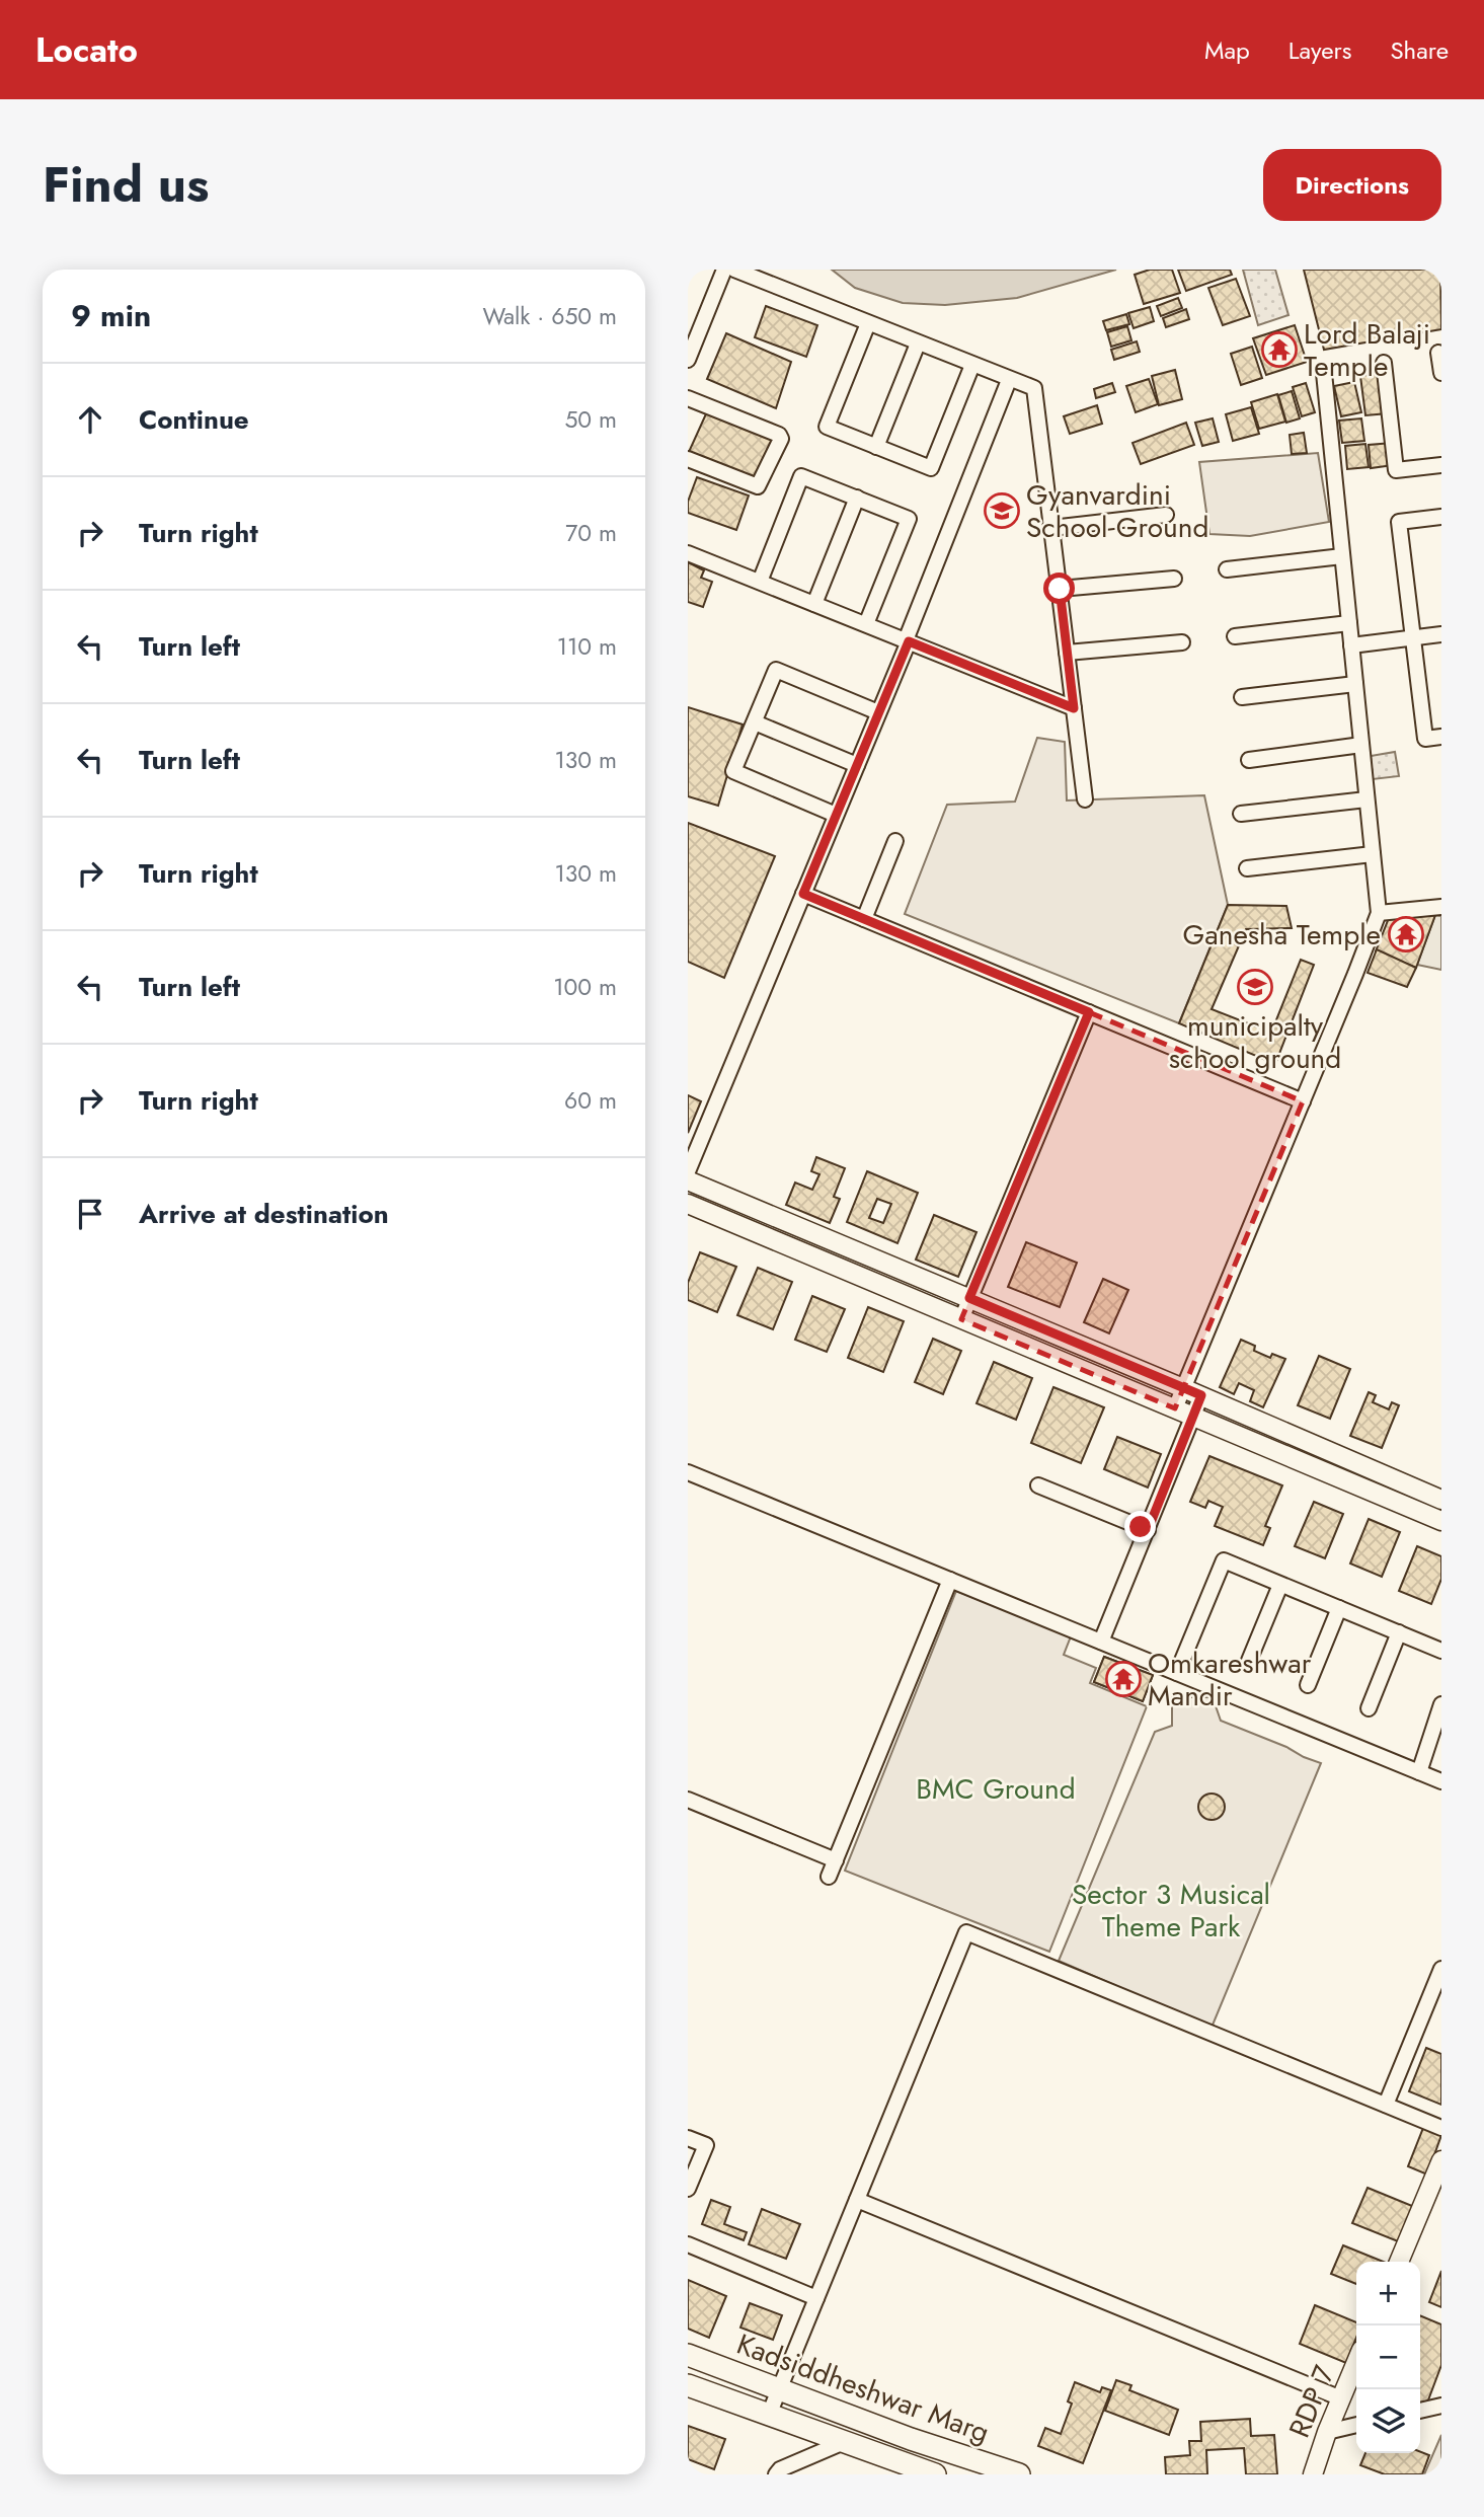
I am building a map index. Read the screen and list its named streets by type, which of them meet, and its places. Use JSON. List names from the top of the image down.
{
  "streets": {
    "main road": ["Kadsiddheshwar Marg"],
    "street": ["RDP 7"]
  },
  "parks": ["BMC Ground", "Sector 3 Musical Theme Park"],
  "places": {
    "temple": ["Lord Balaji Temple", "Ganesha Temple", "Omkareshwar Mandir"],
    "school or university": ["Gyanvardini School Ground", "municipalty school ground"]
  },
  "page": {
    "header": "Locato",
    "nav": ["Map", "Layers", "Share"],
    "title": "Find us",
    "buttons": "Directions",
    "heading": ["9 min", "Walk · 650 m"],
    "list": [
      ["Continue", "50 m"],
      ["Turn right", "70 m"],
      ["Turn left", "110 m"],
      ["Turn left", "130 m"],
      ["Turn right", "130 m"],
      ["Turn left", "100 m"],
      ["Turn right", "60 m"],
      "Arrive at destination"
    ],
    "map_buttons": ["+", "−"]
  }
}
